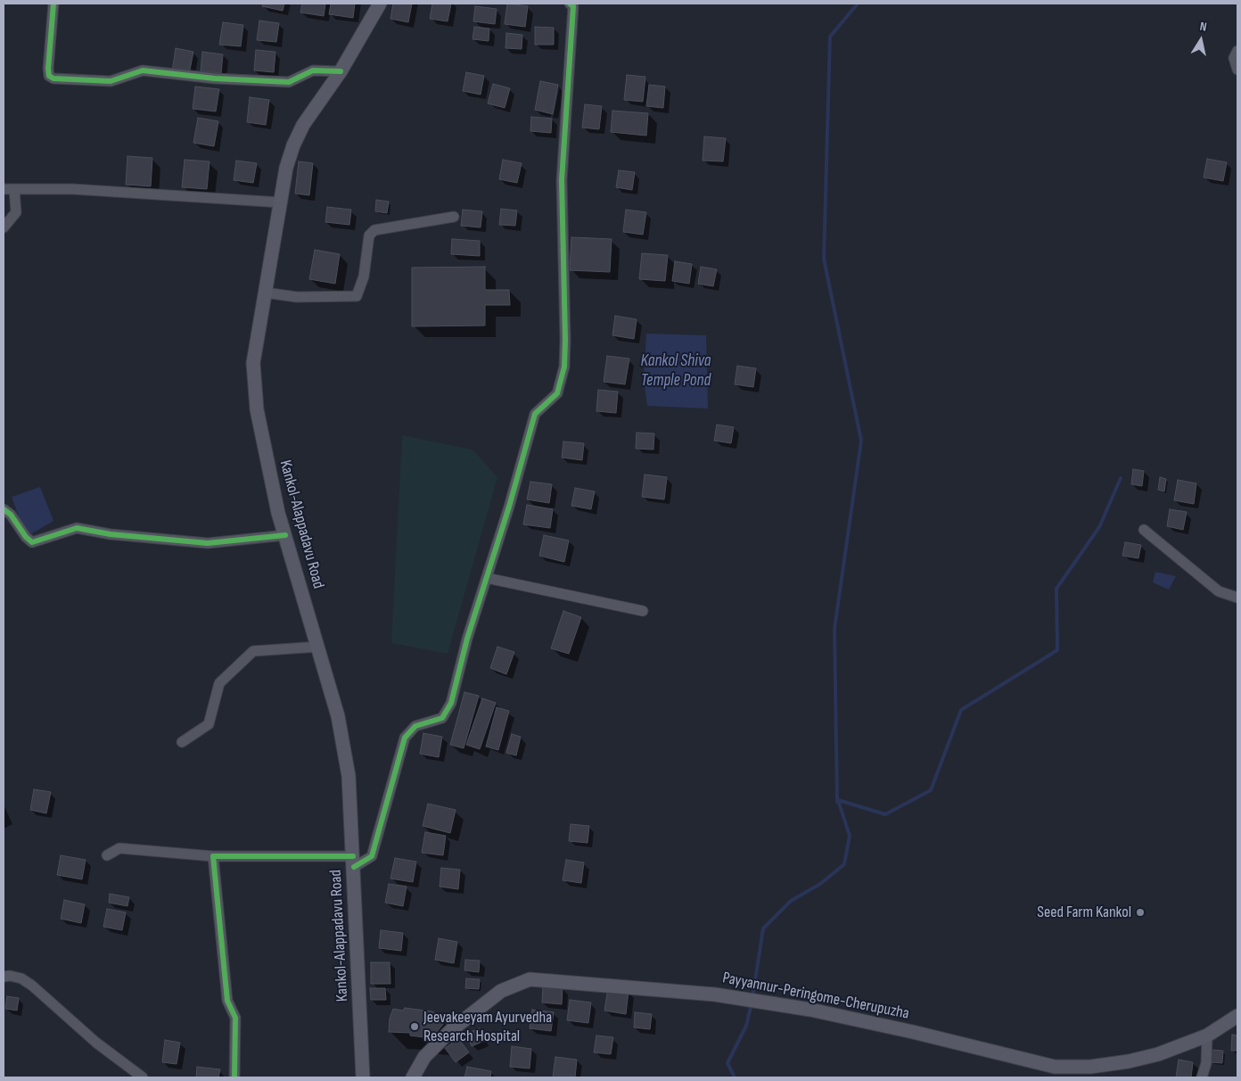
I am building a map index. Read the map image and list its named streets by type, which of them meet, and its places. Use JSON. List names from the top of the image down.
{
  "streets": {
    "main road": ["Kankol-Alappadavu Road", "Payyannur-Peringome-Cherupuzha"]
  },
  "water": ["Kankol Shiva Temple Pond"],
  "places": ["Seed Farm Kankol", "Jeevakeeyam Ayurvedha Research Hospital"],
  "north": "top"
}
